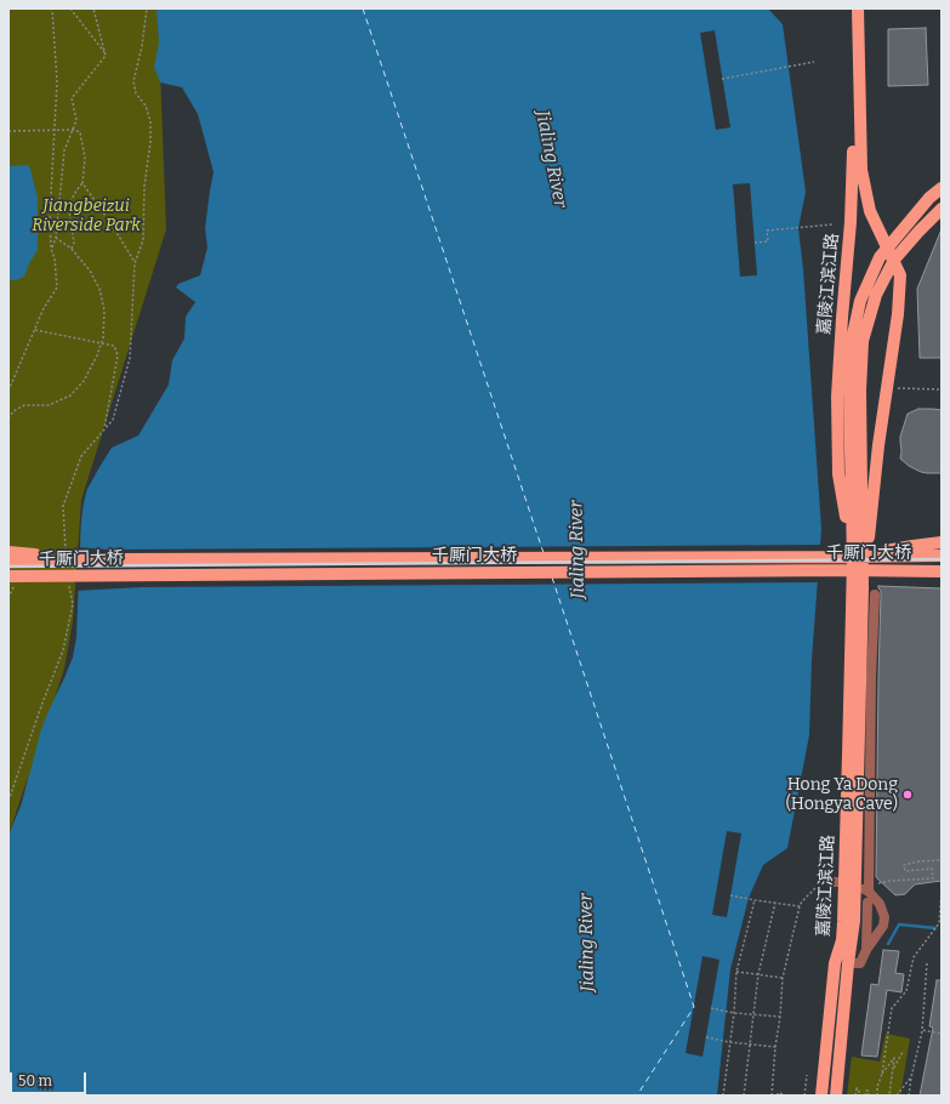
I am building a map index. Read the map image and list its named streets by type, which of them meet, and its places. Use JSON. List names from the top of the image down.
{
  "streets": {
    "main road": ["嘉陵江滨江路", "千厮门大桥"]
  },
  "crossings": [
    ["嘉陵江滨江路", "千厮门大桥"]
  ],
  "water": ["Jialing River"],
  "parks": ["Jiangbeizui Riverside Park"],
  "places": ["Hong Ya Dong (Hongya Cave)"],
  "scale_bar": "50 m"
}
